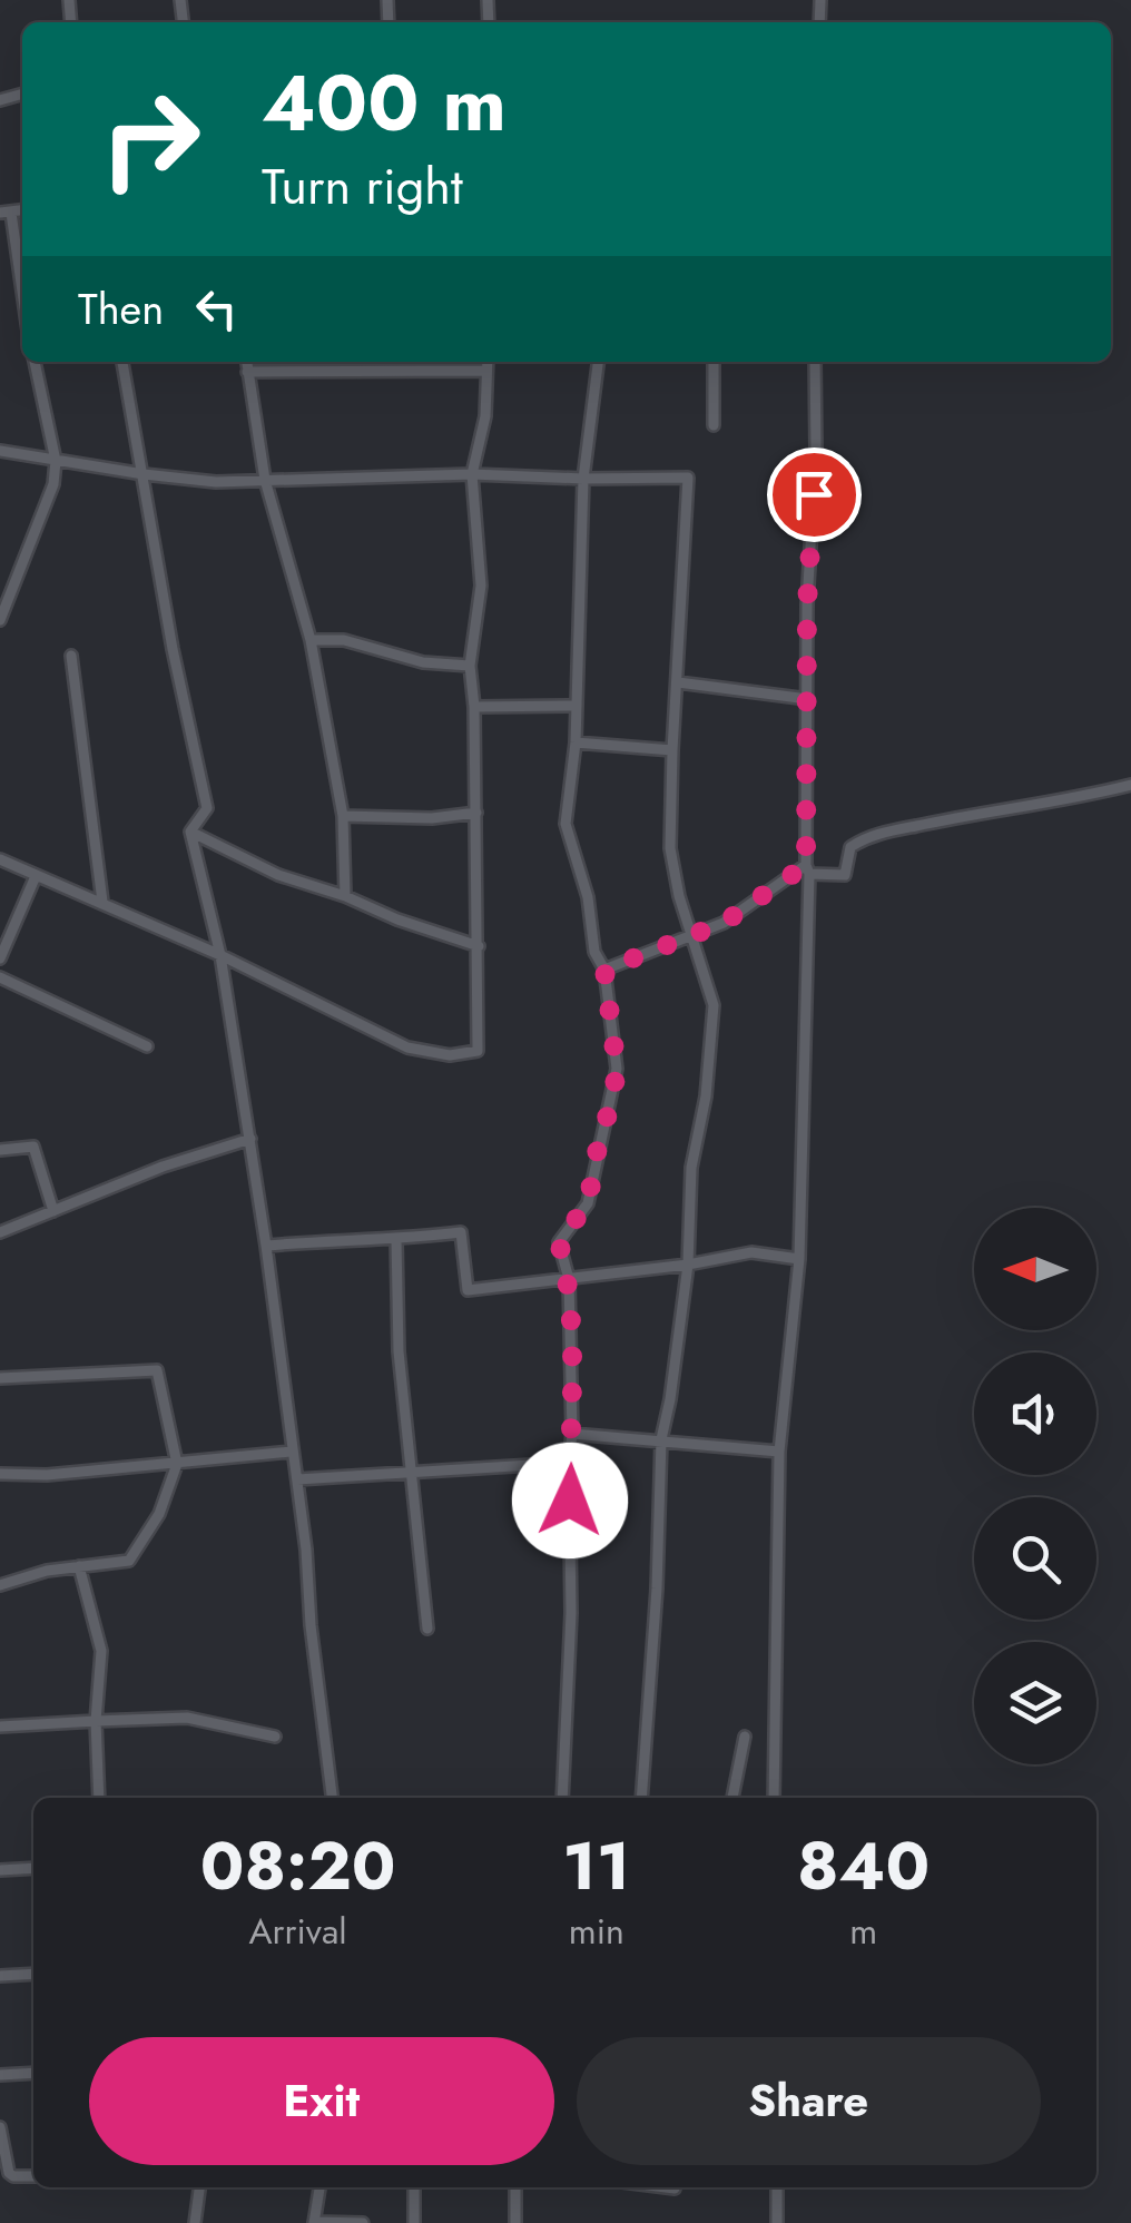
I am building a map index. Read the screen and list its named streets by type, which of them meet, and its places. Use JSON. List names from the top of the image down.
{
  "north": "left",
  "page": {
    "turn": ["400 m", "Turn right"],
    "then": "Then",
    "eta": [
      "08:20",
      "Arrival",
      "11",
      "min",
      "840",
      "m"
    ],
    "buttons": ["Exit", "Share"]
  }
}
